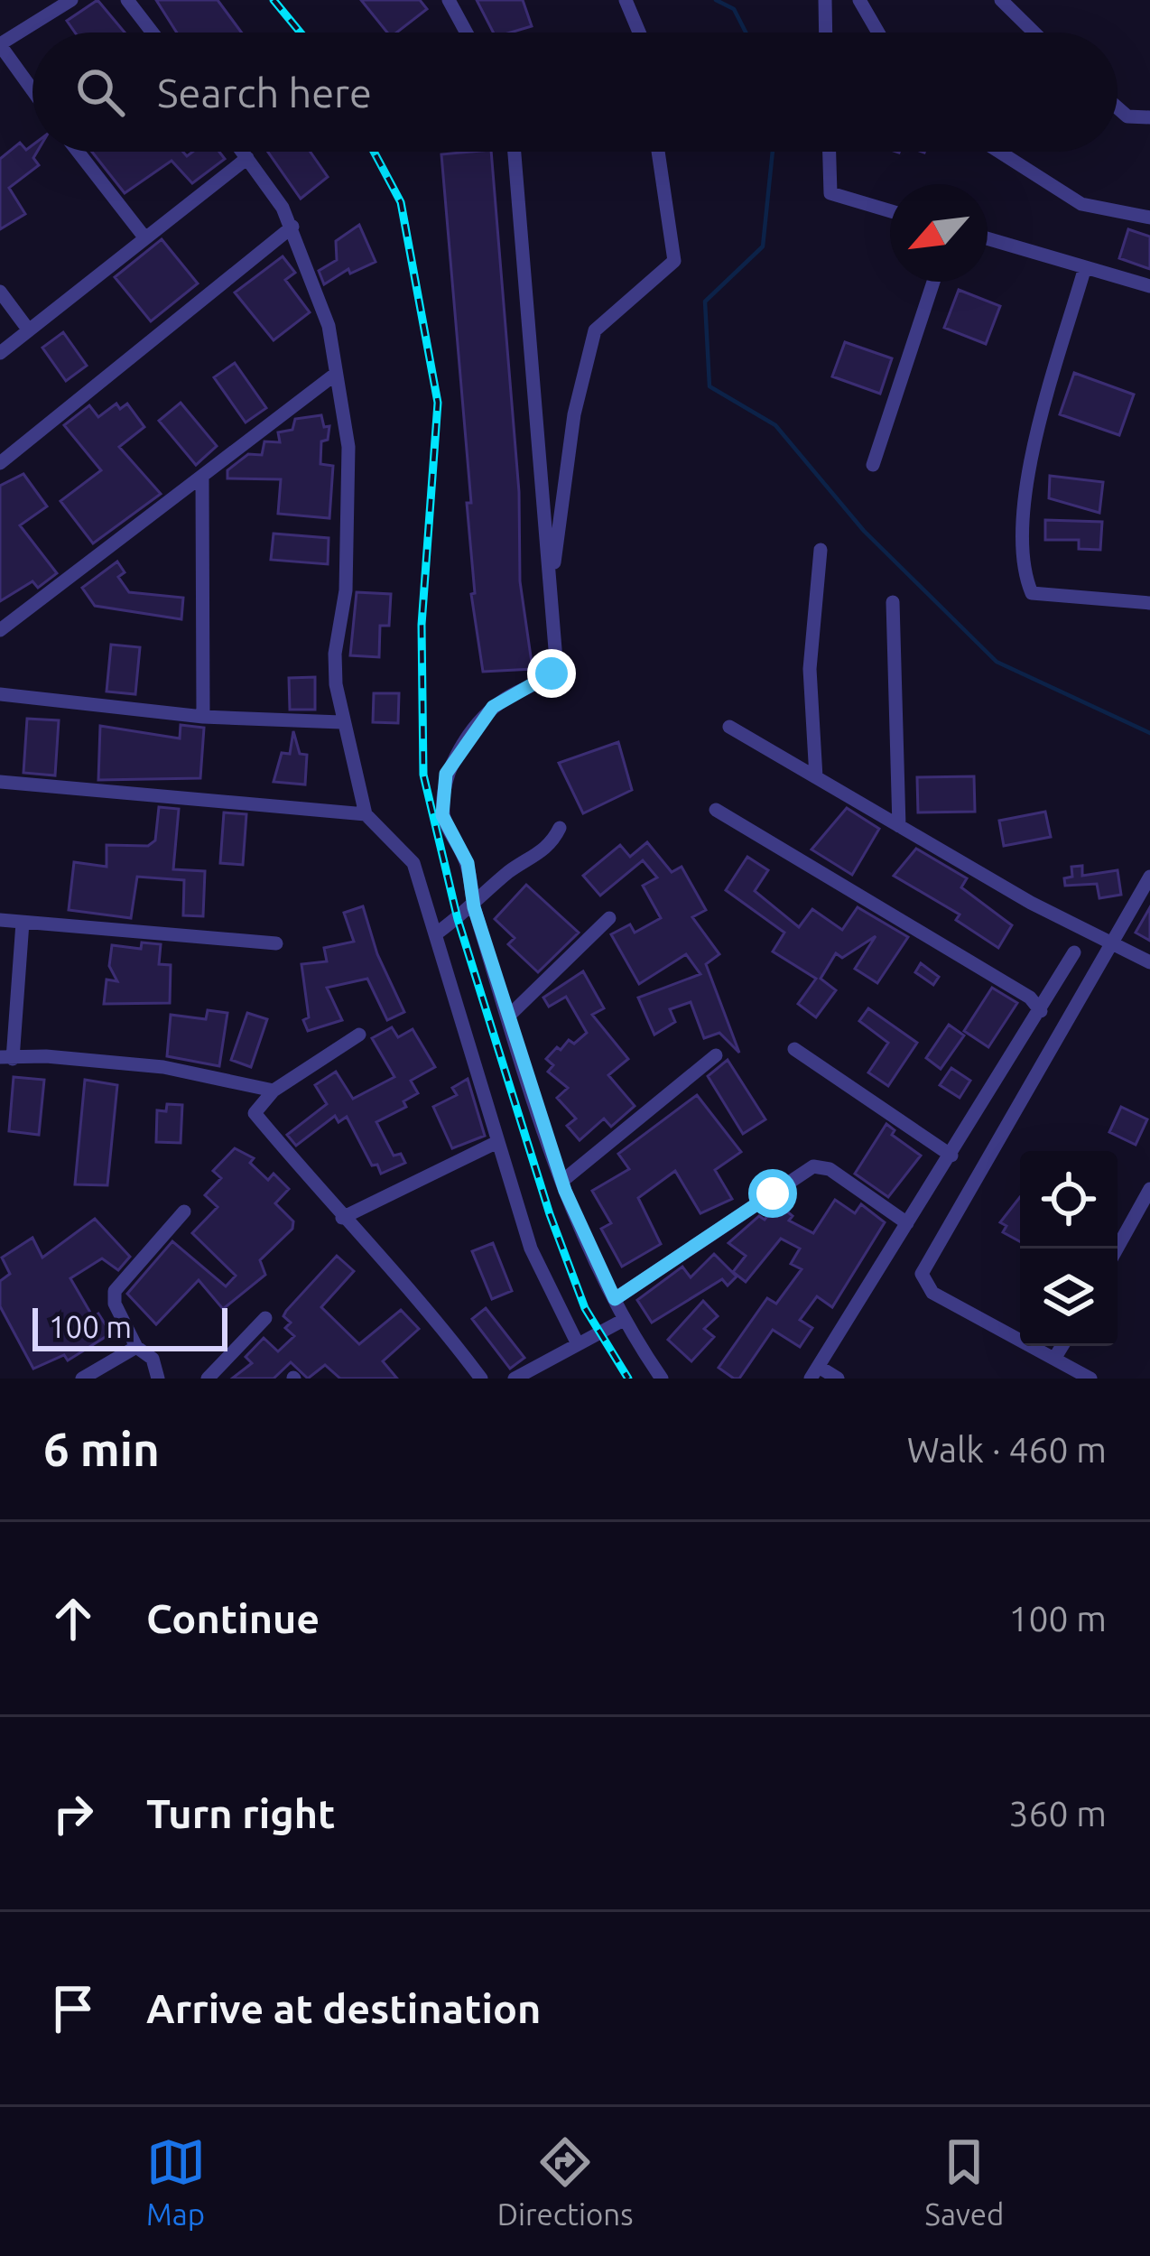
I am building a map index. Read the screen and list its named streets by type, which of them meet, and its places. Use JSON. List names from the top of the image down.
{
  "scale_bar": "100 m",
  "north": "bottom left",
  "page": {
    "search": "Search here",
    "scale": "100 m",
    "heading": ["6 min", "Walk · 460 m"],
    "list": [
      ["Continue", "100 m"],
      ["Turn right", "360 m"],
      "Arrive at destination"
    ],
    "nav": ["Map", "Directions", "Saved"]
  }
}
